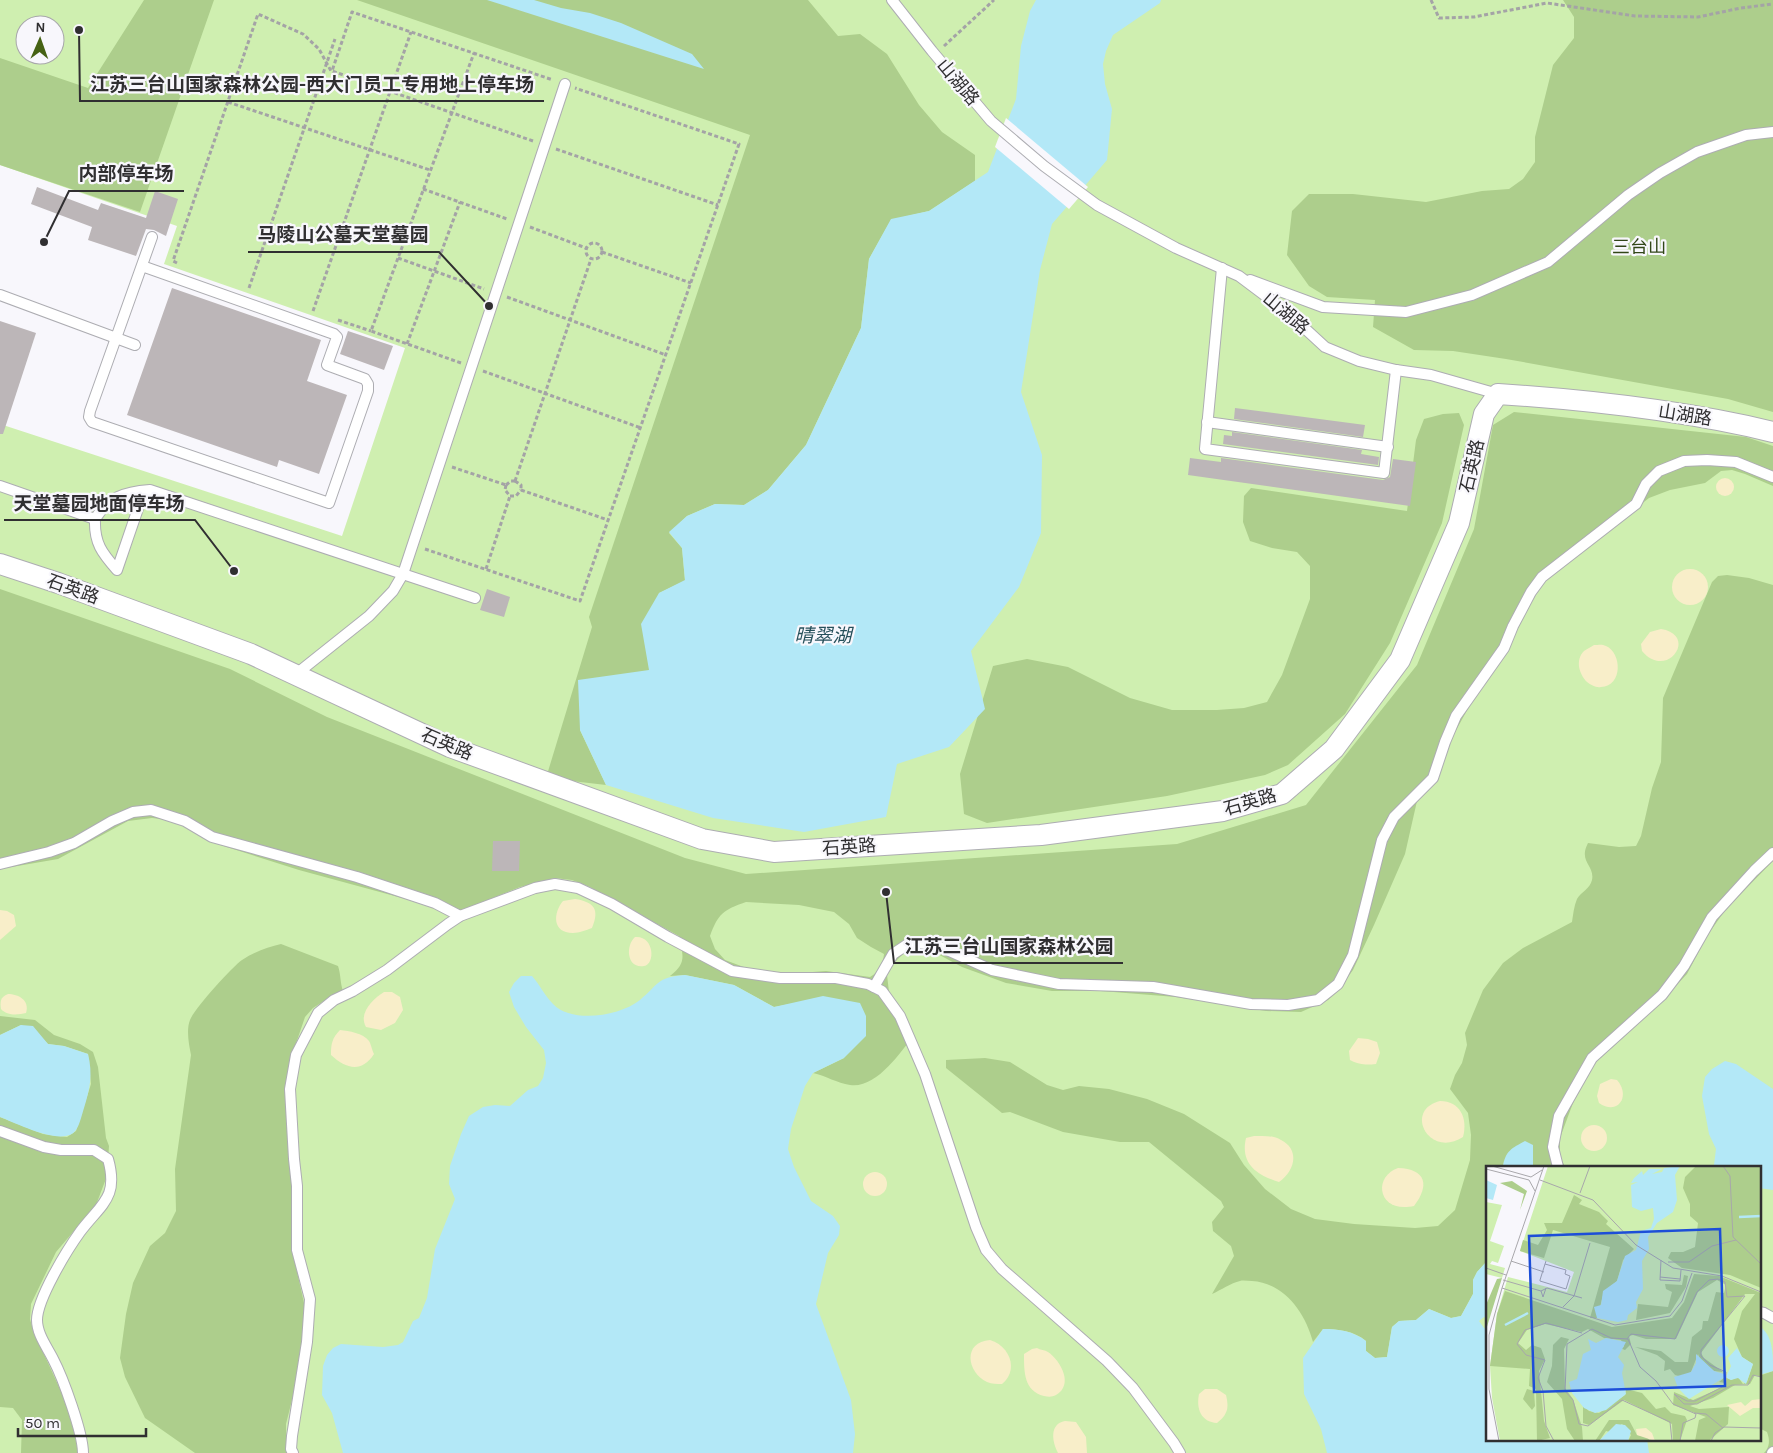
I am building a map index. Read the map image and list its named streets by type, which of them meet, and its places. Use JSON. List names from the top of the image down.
{
  "streets": {
    "street": ["山湖路", "石英路"]
  },
  "crossings": [
    ["山湖路", "石英路"]
  ],
  "water": ["晴翠湖"],
  "parks": ["三台山"],
  "places": [
    "江苏三台山国家森林公园-西大门员工专用地上停车场",
    "内部停车场",
    "马陵山公墓天堂墓园",
    "天堂墓园地面停车场",
    "江苏三台山国家森林公园"
  ],
  "scale_bar": "50 m",
  "north": "top"
}
